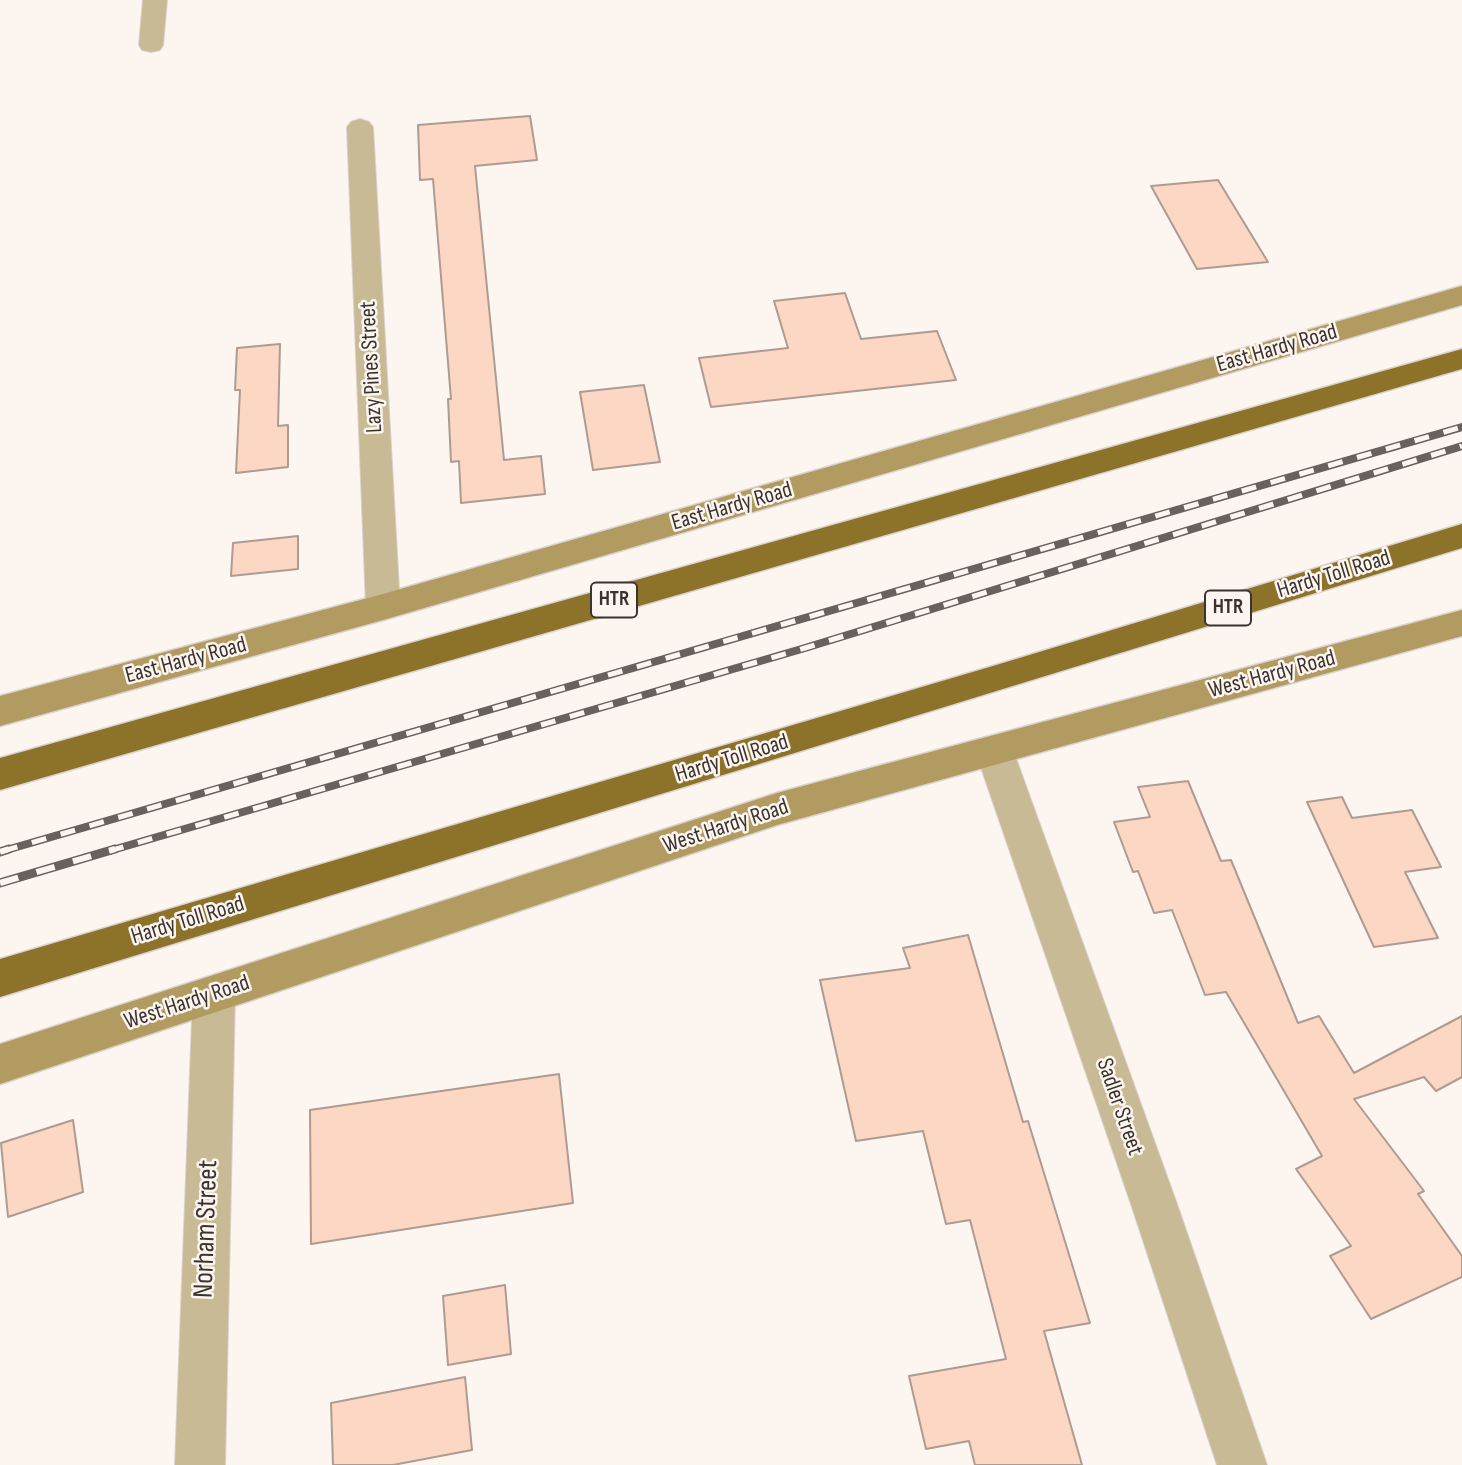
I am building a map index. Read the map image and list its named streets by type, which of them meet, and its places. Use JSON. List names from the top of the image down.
{
  "streets": {
    "highway": ["Hardy Toll Road", "HTR"],
    "main road": ["East Hardy Road", "West Hardy Road"],
    "street": ["Lazy Pines Street", "Sadler Street", "Norham Street"]
  },
  "crossings": [
    ["East Hardy Road", "Lazy Pines Street"],
    ["West Hardy Road", "Sadler Street"],
    ["West Hardy Road", "Norham Street"]
  ]
}
